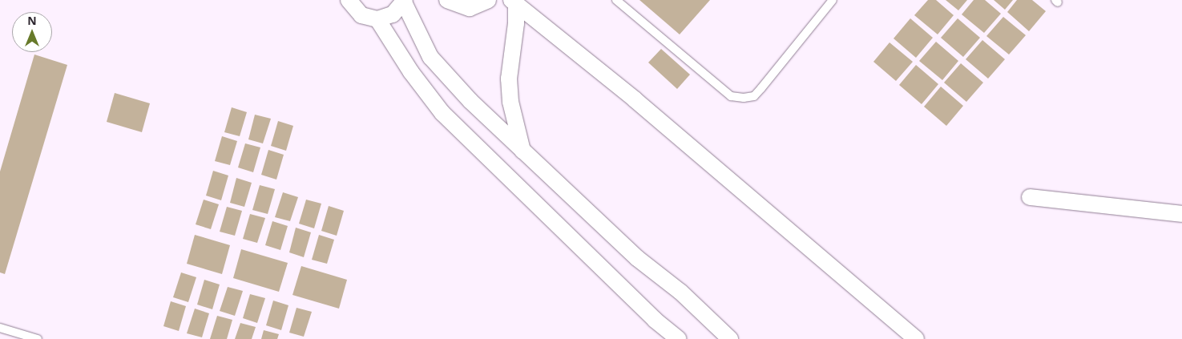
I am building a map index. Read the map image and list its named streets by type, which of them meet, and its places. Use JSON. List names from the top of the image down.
{
  "north": "top"
}
